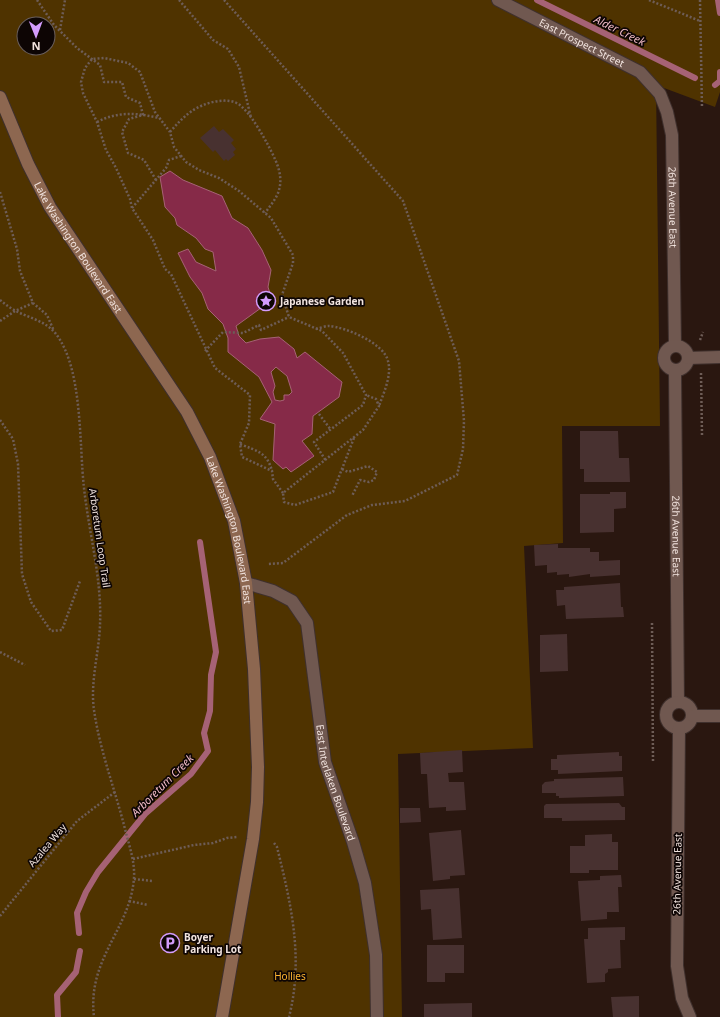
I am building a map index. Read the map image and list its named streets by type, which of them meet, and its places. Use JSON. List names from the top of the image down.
{
  "streets": {
    "main road": ["Lake Washington Boulevard East"],
    "street": ["East Prospect Street", "26th Avenue East", "East Interlaken Boulevard"],
    "path": ["Arboretum Loop Trail", "Azalea Way"]
  },
  "crossings": [
    ["East Prospect Street", "26th Avenue East"],
    ["Lake Washington Boulevard East", "East Interlaken Boulevard"],
    ["Arboretum Loop Trail", "Azalea Way"]
  ],
  "water": ["Alder Creek", "Arboretum Creek"],
  "parks": ["Hollies"],
  "places": {
    "place": ["Japanese Garden"],
    "parking": ["Boyer Parking Lot"]
  },
  "north": "bottom"
}
